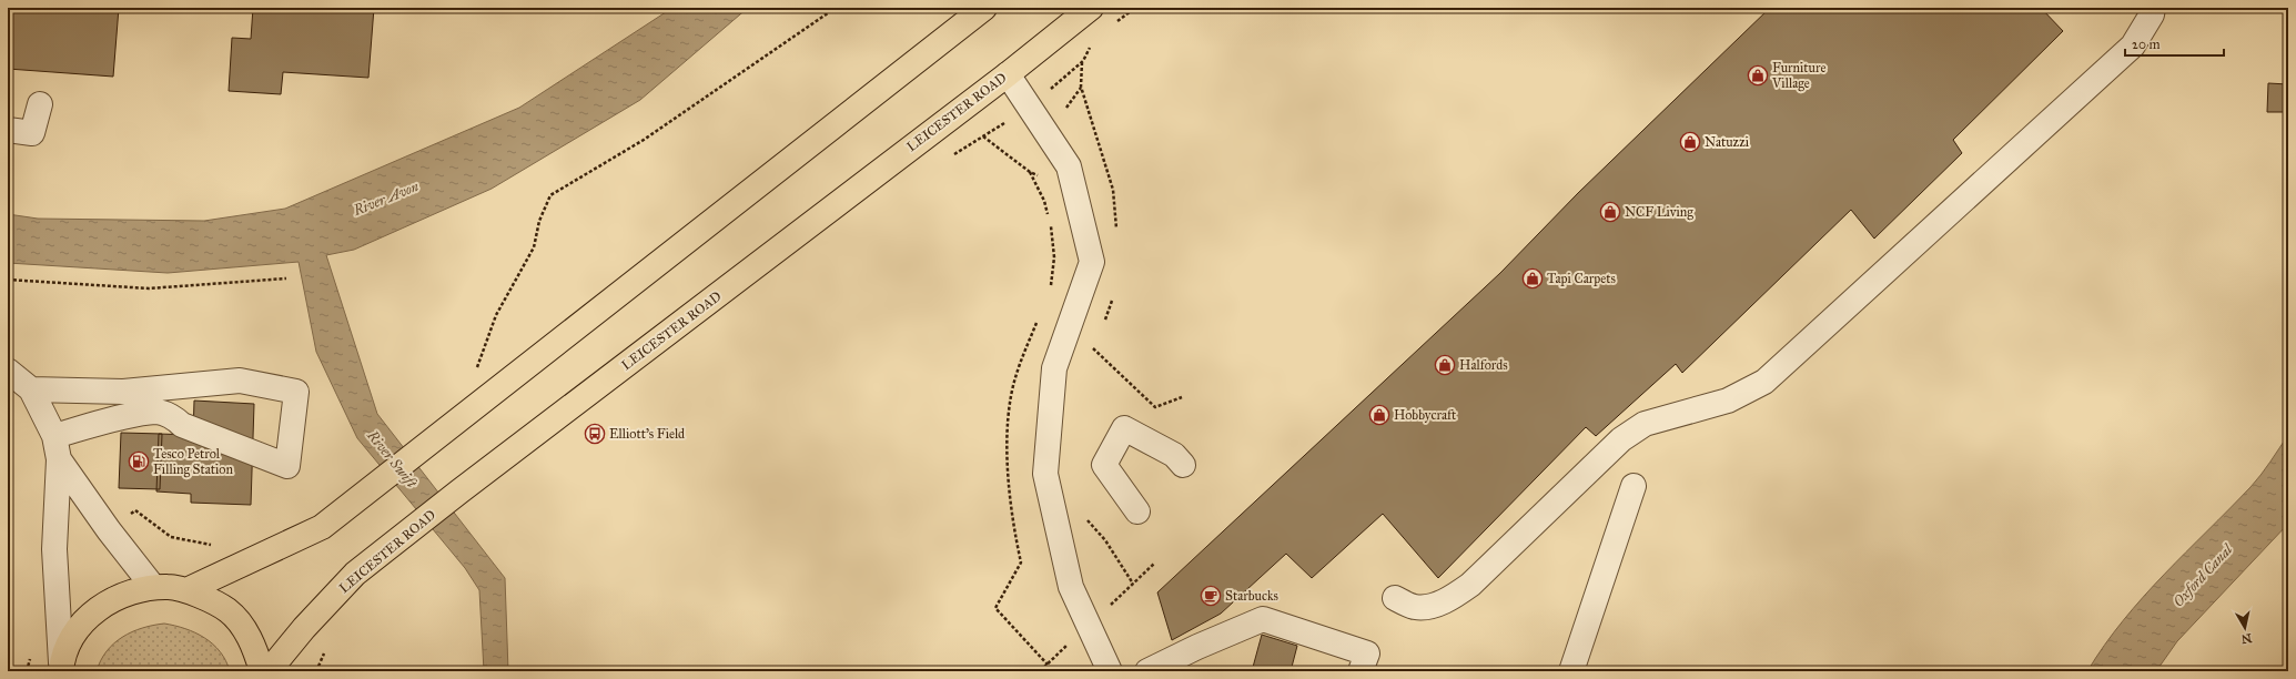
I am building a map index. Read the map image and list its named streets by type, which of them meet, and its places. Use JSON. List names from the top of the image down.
{
  "streets": {
    "highway": ["LEICESTER ROAD"]
  },
  "water": ["River Avon", "River Swift", "Oxford Canal"],
  "places": {
    "shop": [
      "Furniture Village",
      "Natuzzi",
      "NCF Living",
      "Tapi Carpets",
      "Halfords",
      "Hobbycraft"
    ],
    "bus stop": ["Elliott's Field"],
    "fuel station": ["Tesco Petrol Filling Station"],
    "cafe": ["Starbucks"]
  },
  "scale_bar": "20 m",
  "north": "bottom"
}
